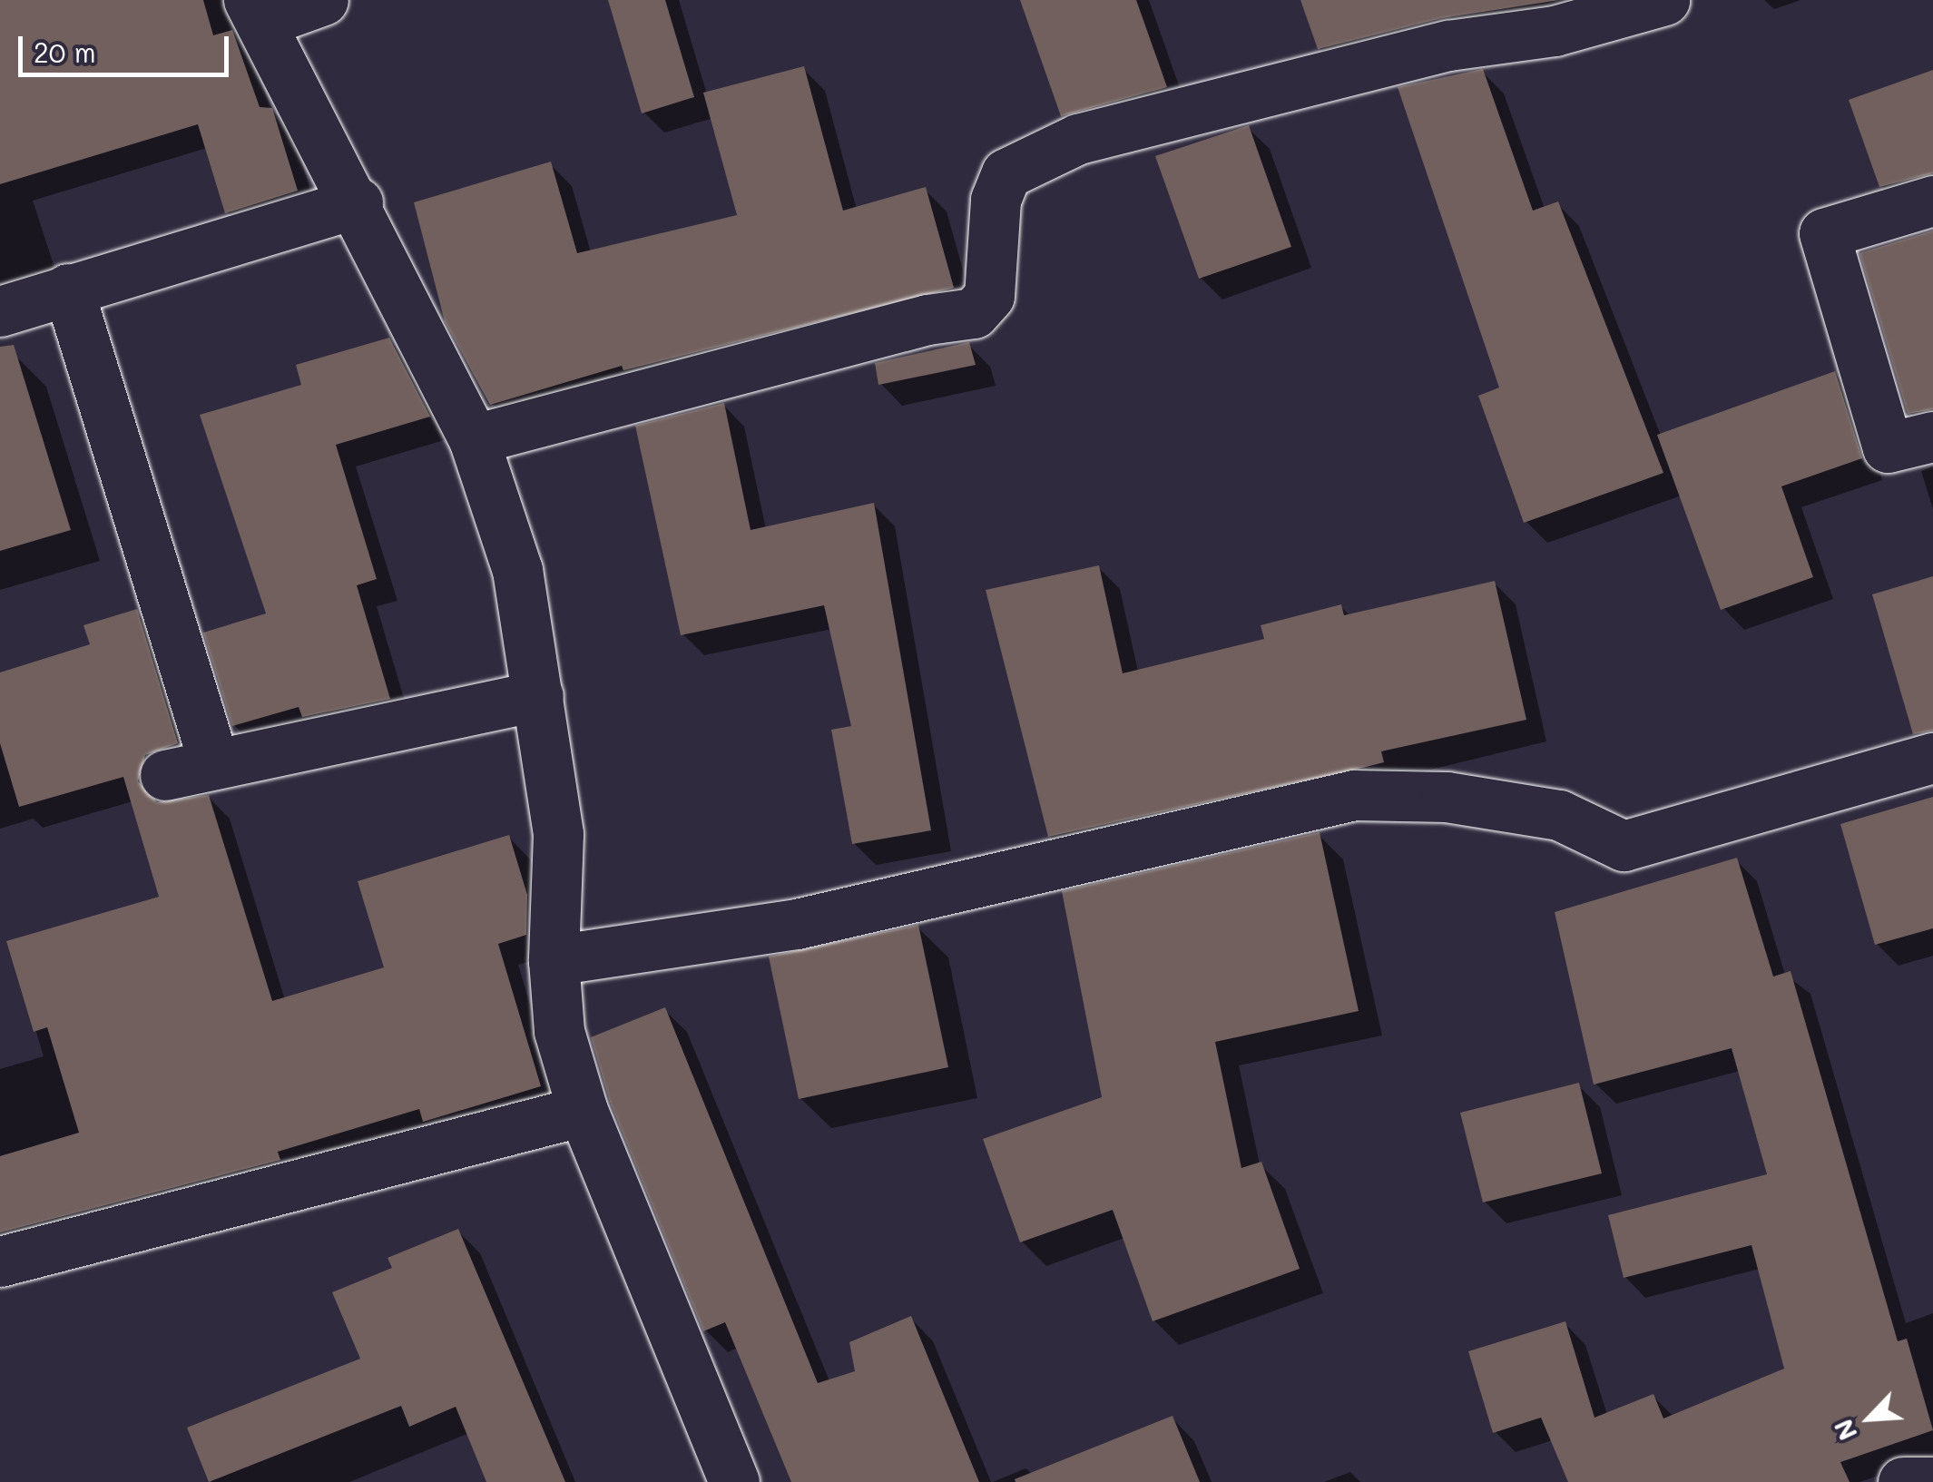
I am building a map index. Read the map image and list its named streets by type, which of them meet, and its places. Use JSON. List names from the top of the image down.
{
  "scale_bar": "20 m",
  "north": "bottom left"
}
